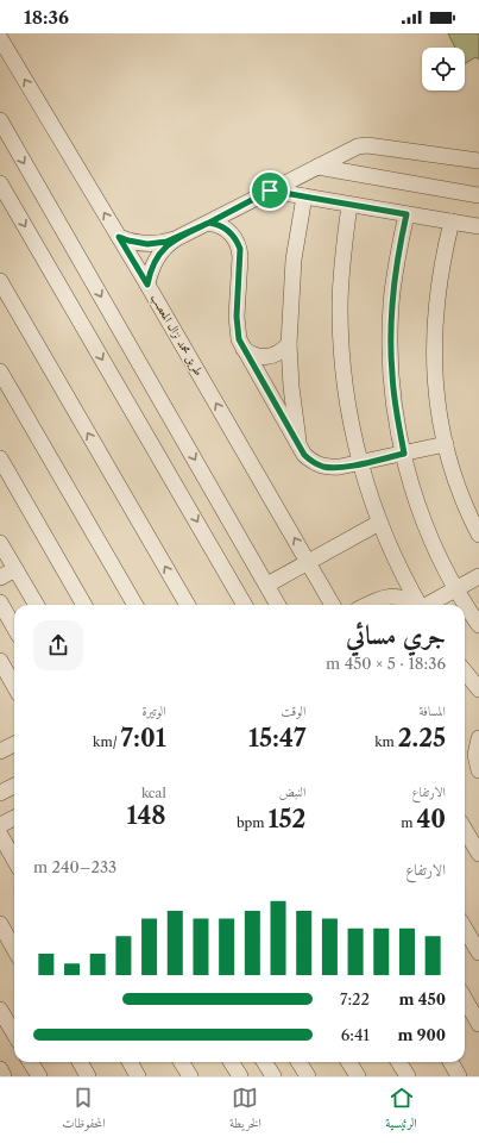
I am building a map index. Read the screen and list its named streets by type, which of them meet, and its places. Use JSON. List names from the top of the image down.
{
  "streets": {
    "street": ["طريق محمد نزال المعصب"]
  },
  "page": {
    "status": "18:36",
    "heading": ["جري مسائي", "18:36 · 5 × 450 m"],
    "stats": [
      ["المسافة", "2.25 km"],
      ["الوقت", "15:47"],
      ["الوتيرة", "7:01 /km"],
      ["الارتفاع", "40 m"],
      ["النبض", "152 bpm"],
      ["kcal", "148"]
    ],
    "chart": ["الارتفاع", "233–240 m"],
    "list": [
      {
        "name": "450 m",
        "note": "7:22"
      },
      {
        "name": "900 m",
        "note": "6:41"
      }
    ],
    "tabs": ["الرئيسية", "الخريطة", "المحفوظات"]
  }
}
